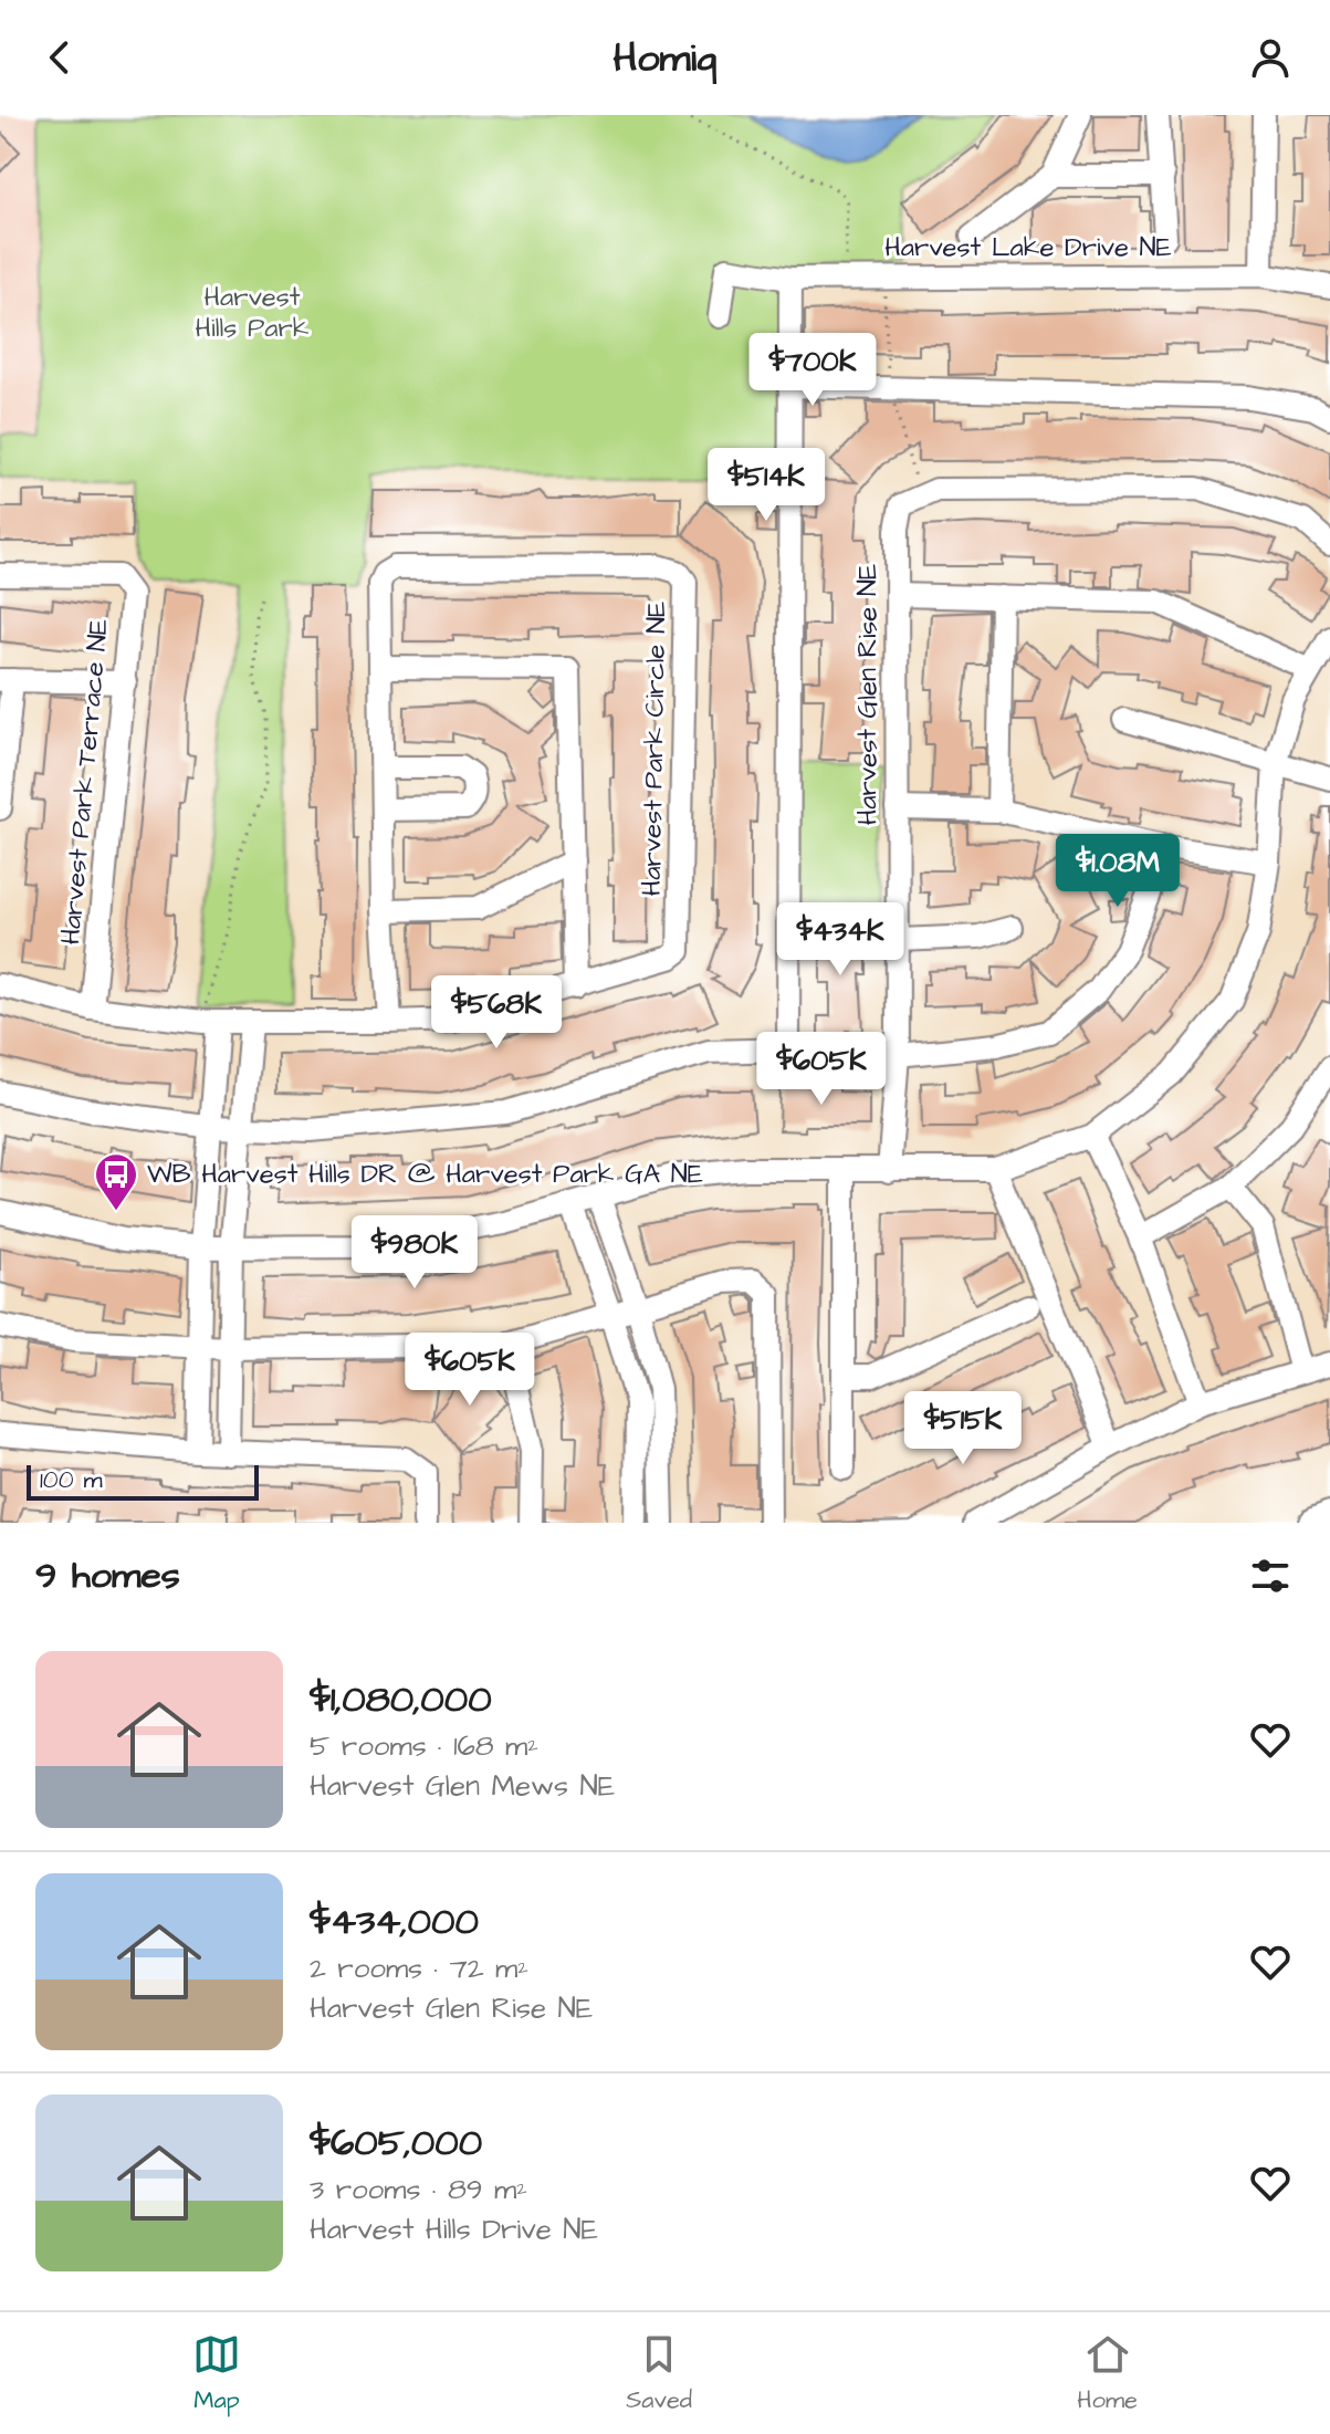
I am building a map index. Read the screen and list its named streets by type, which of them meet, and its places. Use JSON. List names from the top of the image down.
{
  "streets": {
    "street": [
      "Harvest Lake Drive NE",
      "Harvest Glen Rise NE",
      "Harvest Park Circle NE",
      "Harvest Park Terrace NE"
    ]
  },
  "parks": ["Harvest Hills Park"],
  "places": {
    "bus stop": ["WB Harvest Hills DR @ Harvest Park GA NE"]
  },
  "scale_bar": "100 m",
  "page": {
    "header": "Homiq",
    "price": [
      "$700K",
      "$514K",
      "$1.08M",
      "$434K",
      "$568K",
      "$605K",
      "$980K",
      "$605K",
      "$515K"
    ],
    "scale": "100 m",
    "heading": "9 homes",
    "list": [
      {
        "name": "$1,080,000",
        "note": "5 rooms · 168 m² · Harvest Glen Mews NE"
      },
      {
        "name": "$434,000",
        "note": "2 rooms · 72 m² · Harvest Glen Rise NE"
      },
      {
        "name": "$605,000",
        "note": "3 rooms · 89 m² · Harvest Hills Drive NE"
      }
    ],
    "tabs": ["Map", "Saved", "Home"]
  }
}
